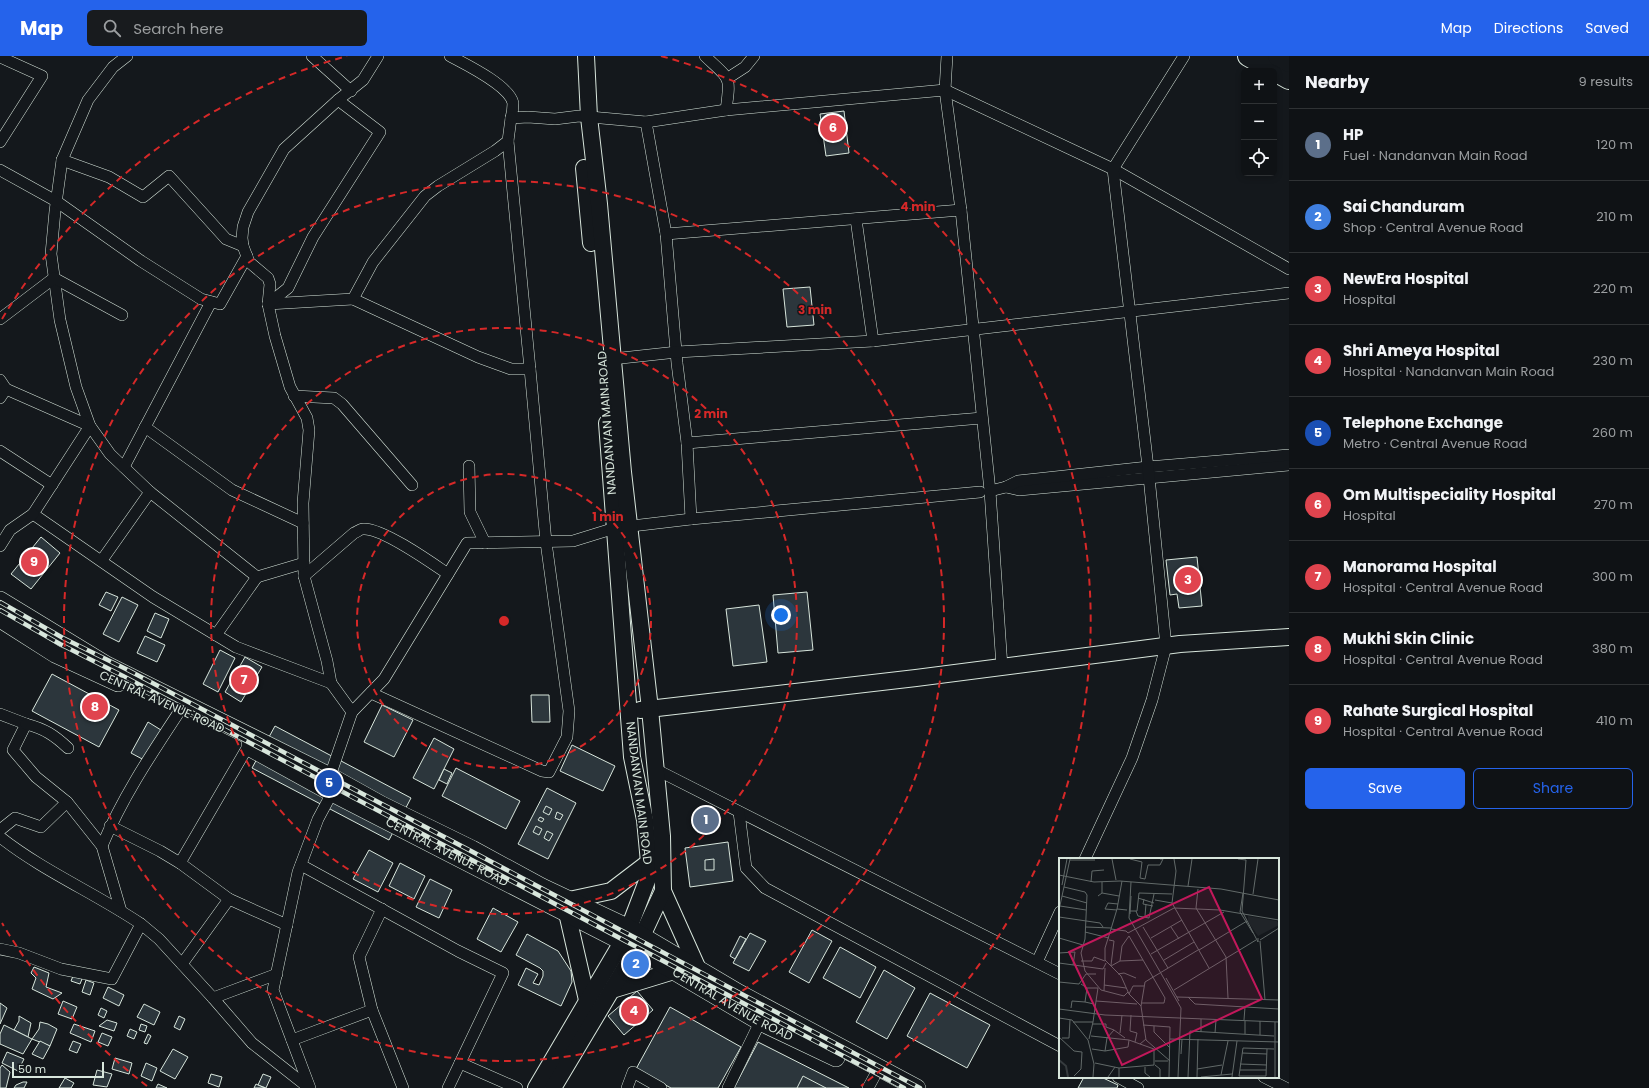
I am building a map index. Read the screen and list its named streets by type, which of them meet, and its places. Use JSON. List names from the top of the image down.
{
  "streets": {
    "main road": ["NANDANVAN MAIN ROAD", "CENTRAL AVENUE ROAD"]
  },
  "crossings": [
    ["NANDANVAN MAIN ROAD", "CENTRAL AVENUE ROAD"]
  ],
  "scale_bar": "50 m",
  "page": {
    "header": "Map",
    "search": "Search here",
    "nav": ["Map", "Directions", "Saved"],
    "heading": ["Nearby", "9 results"],
    "map_buttons": ["+", "−"],
    "list": [
      {
        "mark": "1",
        "name": "HP",
        "note": "Fuel · Nandanvan Main Road",
        "value": "120 m"
      },
      {
        "mark": "2",
        "name": "Sai Chanduram",
        "note": "Shop · Central Avenue Road",
        "value": "210 m"
      },
      {
        "mark": "3",
        "name": "NewEra Hospital",
        "note": "Hospital",
        "value": "220 m"
      },
      {
        "mark": "4",
        "name": "Shri Ameya Hospital",
        "note": "Hospital · Nandanvan Main Road",
        "value": "230 m"
      },
      {
        "mark": "5",
        "name": "Telephone Exchange",
        "note": "Metro · Central Avenue Road",
        "value": "260 m"
      },
      {
        "mark": "6",
        "name": "Om Multispeciality Hospital",
        "note": "Hospital",
        "value": "270 m"
      },
      {
        "mark": "7",
        "name": "Manorama Hospital",
        "note": "Hospital · Central Avenue Road",
        "value": "300 m"
      },
      {
        "mark": "8",
        "name": "Mukhi Skin Clinic",
        "note": "Hospital · Central Avenue Road",
        "value": "380 m"
      },
      {
        "mark": "9",
        "name": "Rahate Surgical Hospital",
        "note": "Hospital · Central Avenue Road",
        "value": "410 m"
      }
    ],
    "pins": [
      "6",
      "9",
      "3",
      "7",
      "8",
      "5",
      "1",
      "2",
      "4"
    ],
    "buttons": ["Save", "Share"],
    "scale": "50 m"
  },
  "rings": [
    "4 min",
    "3 min",
    "2 min",
    "1 min"
  ]
}
